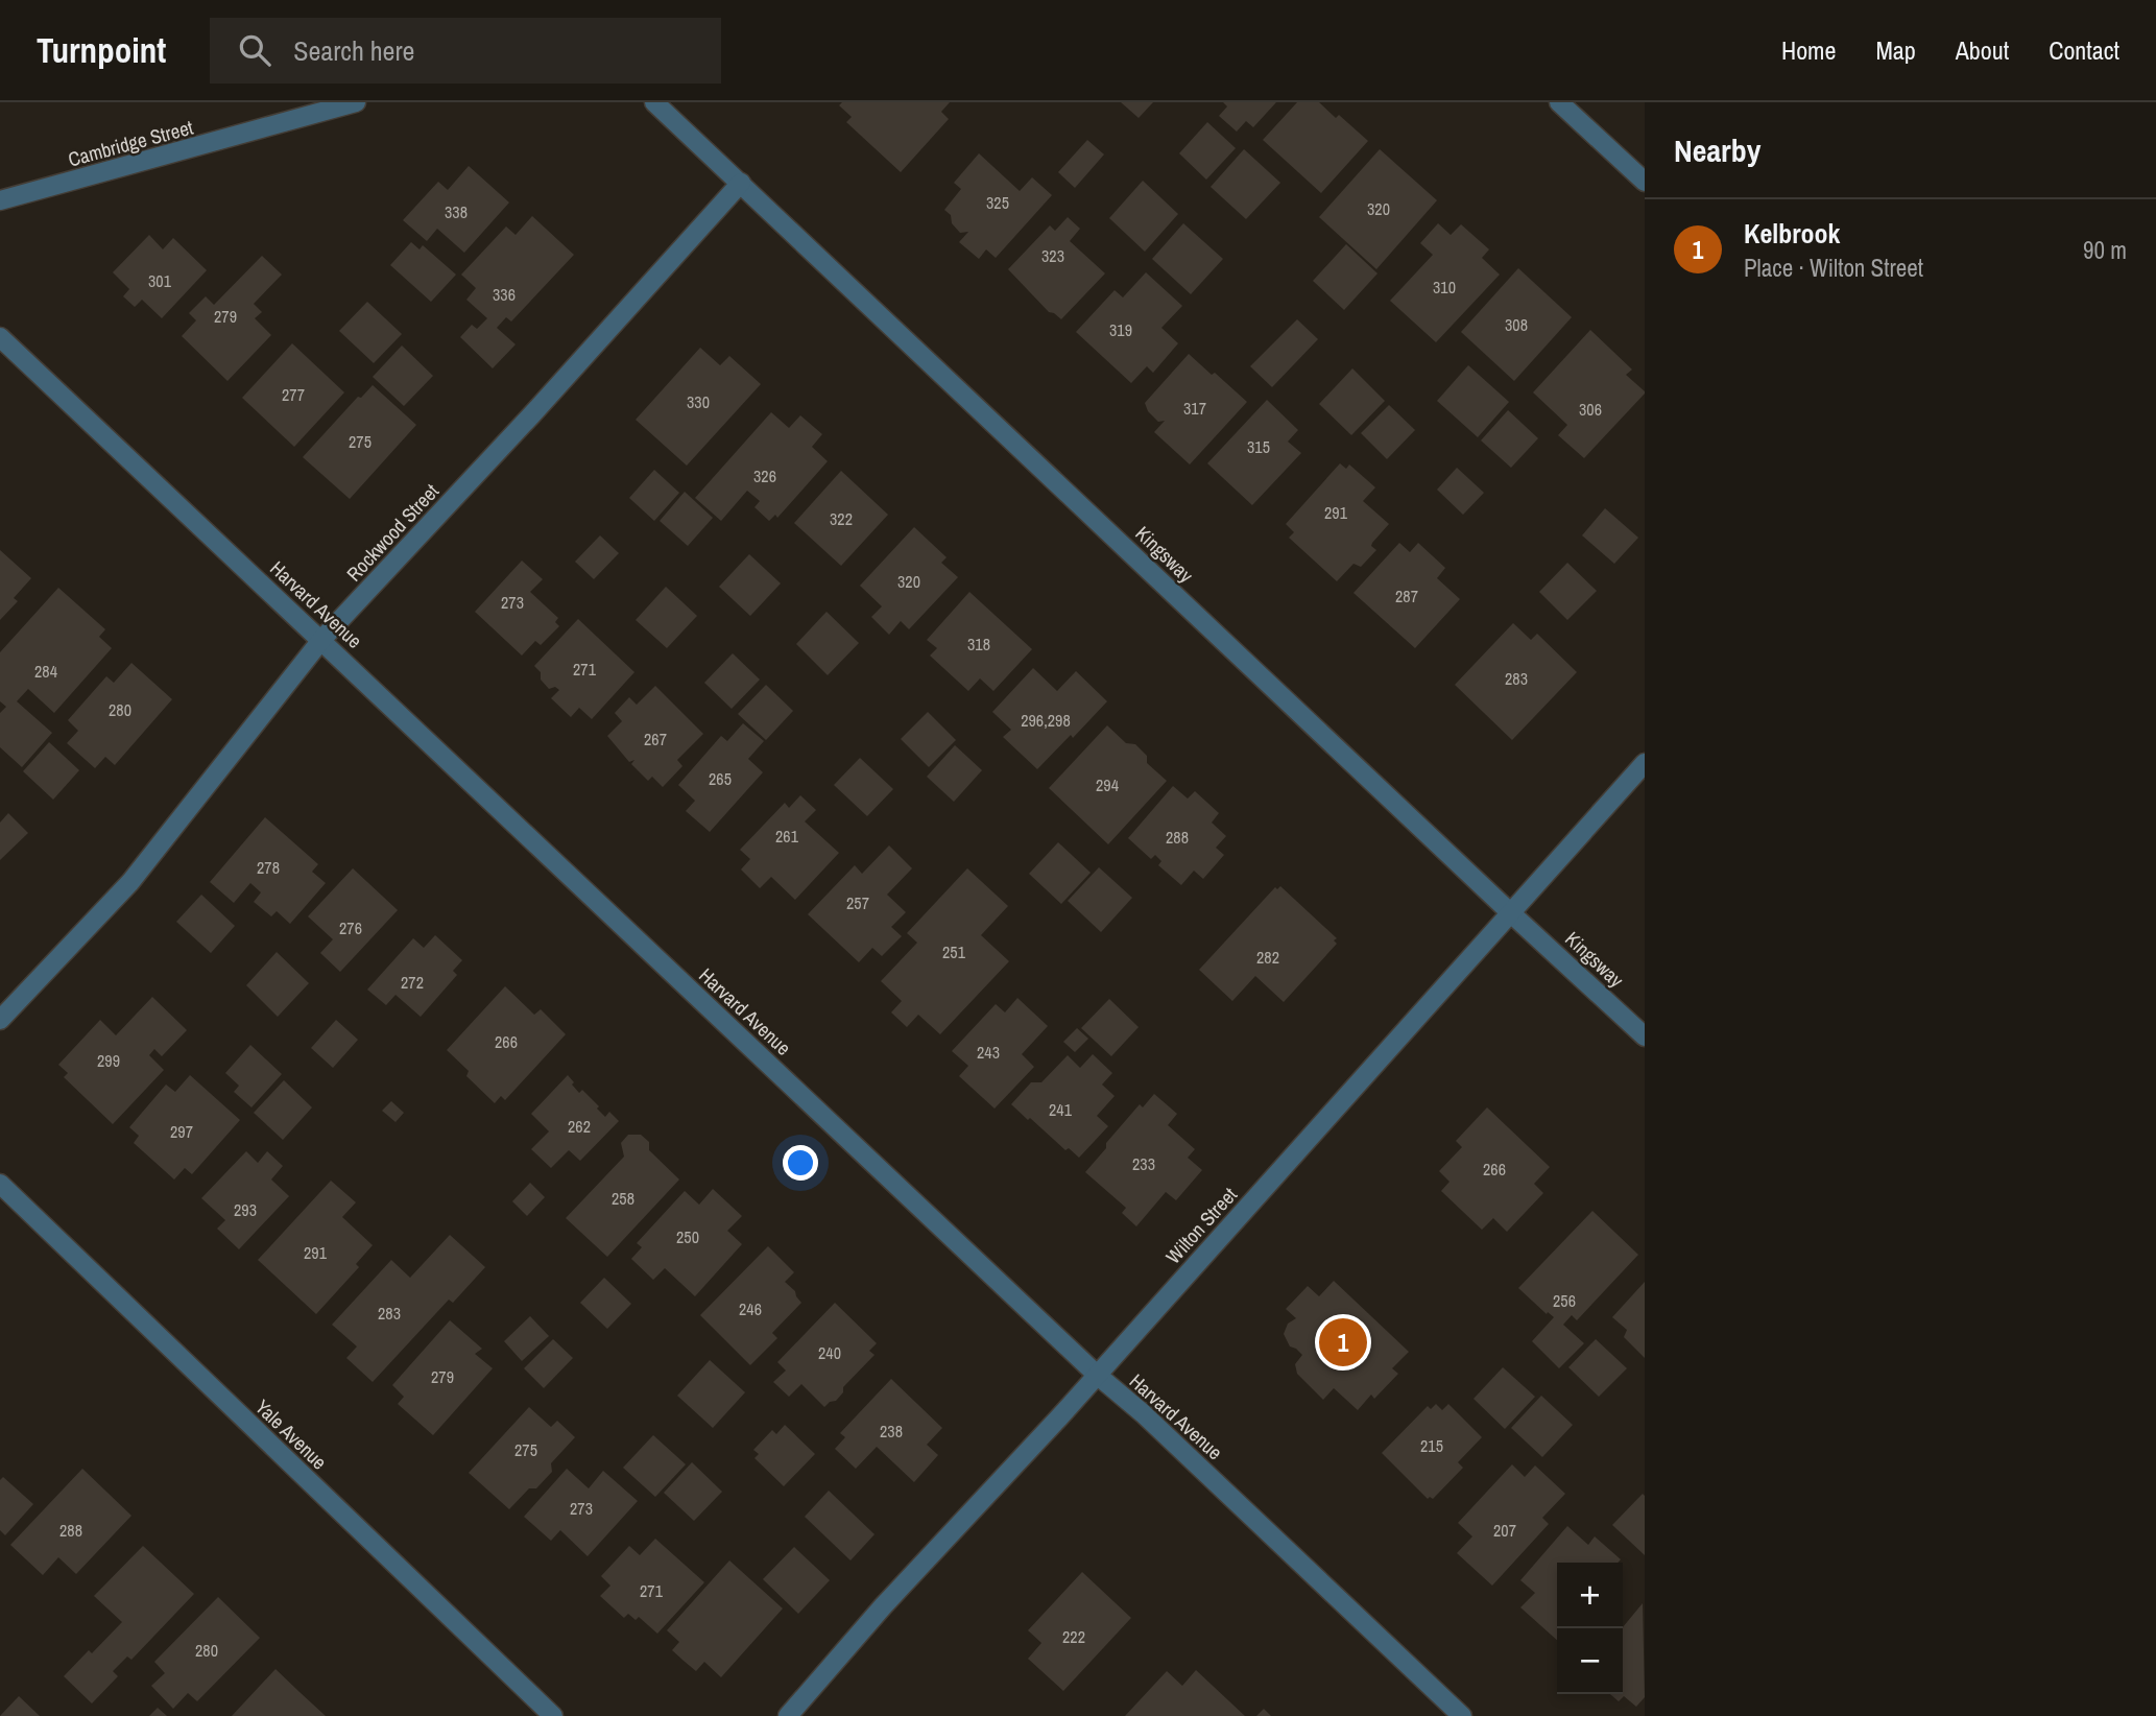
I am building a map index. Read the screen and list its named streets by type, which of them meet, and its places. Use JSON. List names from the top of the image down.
{
  "streets": {
    "street": [
      "Cambridge Street",
      "Rockwood Street",
      "Kingsway",
      "Harvard Avenue",
      "Wilton Street",
      "Yale Avenue"
    ]
  },
  "crossings": [
    ["Rockwood Street", "Kingsway"],
    ["Rockwood Street", "Harvard Avenue"],
    ["Kingsway", "Wilton Street"],
    ["Harvard Avenue", "Wilton Street"]
  ],
  "house_numbers": [
    "325",
    "320",
    "338",
    "323",
    "301",
    "310",
    "336",
    "279",
    "308",
    "319",
    "277",
    "330",
    "317",
    "306",
    "275",
    "315",
    "326",
    "291",
    "322",
    "320",
    "287",
    "273",
    "318",
    "271",
    "284",
    "283",
    "280",
    "296,298",
    "267",
    "265",
    "294",
    "261",
    "288",
    "278",
    "257",
    "276",
    "251",
    "282",
    "272",
    "266",
    "243",
    "299",
    "241",
    "262",
    "297",
    "233",
    "266",
    "258",
    "293",
    "250",
    "291",
    "256",
    "246",
    "283",
    "240",
    "279",
    "238",
    "215",
    "275",
    "273",
    "288",
    "207",
    "271",
    "222",
    "280"
  ],
  "page": {
    "header": "Turnpoint",
    "search": "Search here",
    "nav": [
      "Home",
      "Map",
      "About",
      "Contact"
    ],
    "heading": "Nearby",
    "list": [
      {
        "mark": "1",
        "name": "Kelbrook",
        "note": "Place · Wilton Street",
        "value": "90 m"
      }
    ],
    "pins": "1",
    "map_buttons": ["+", "−"]
  }
}
